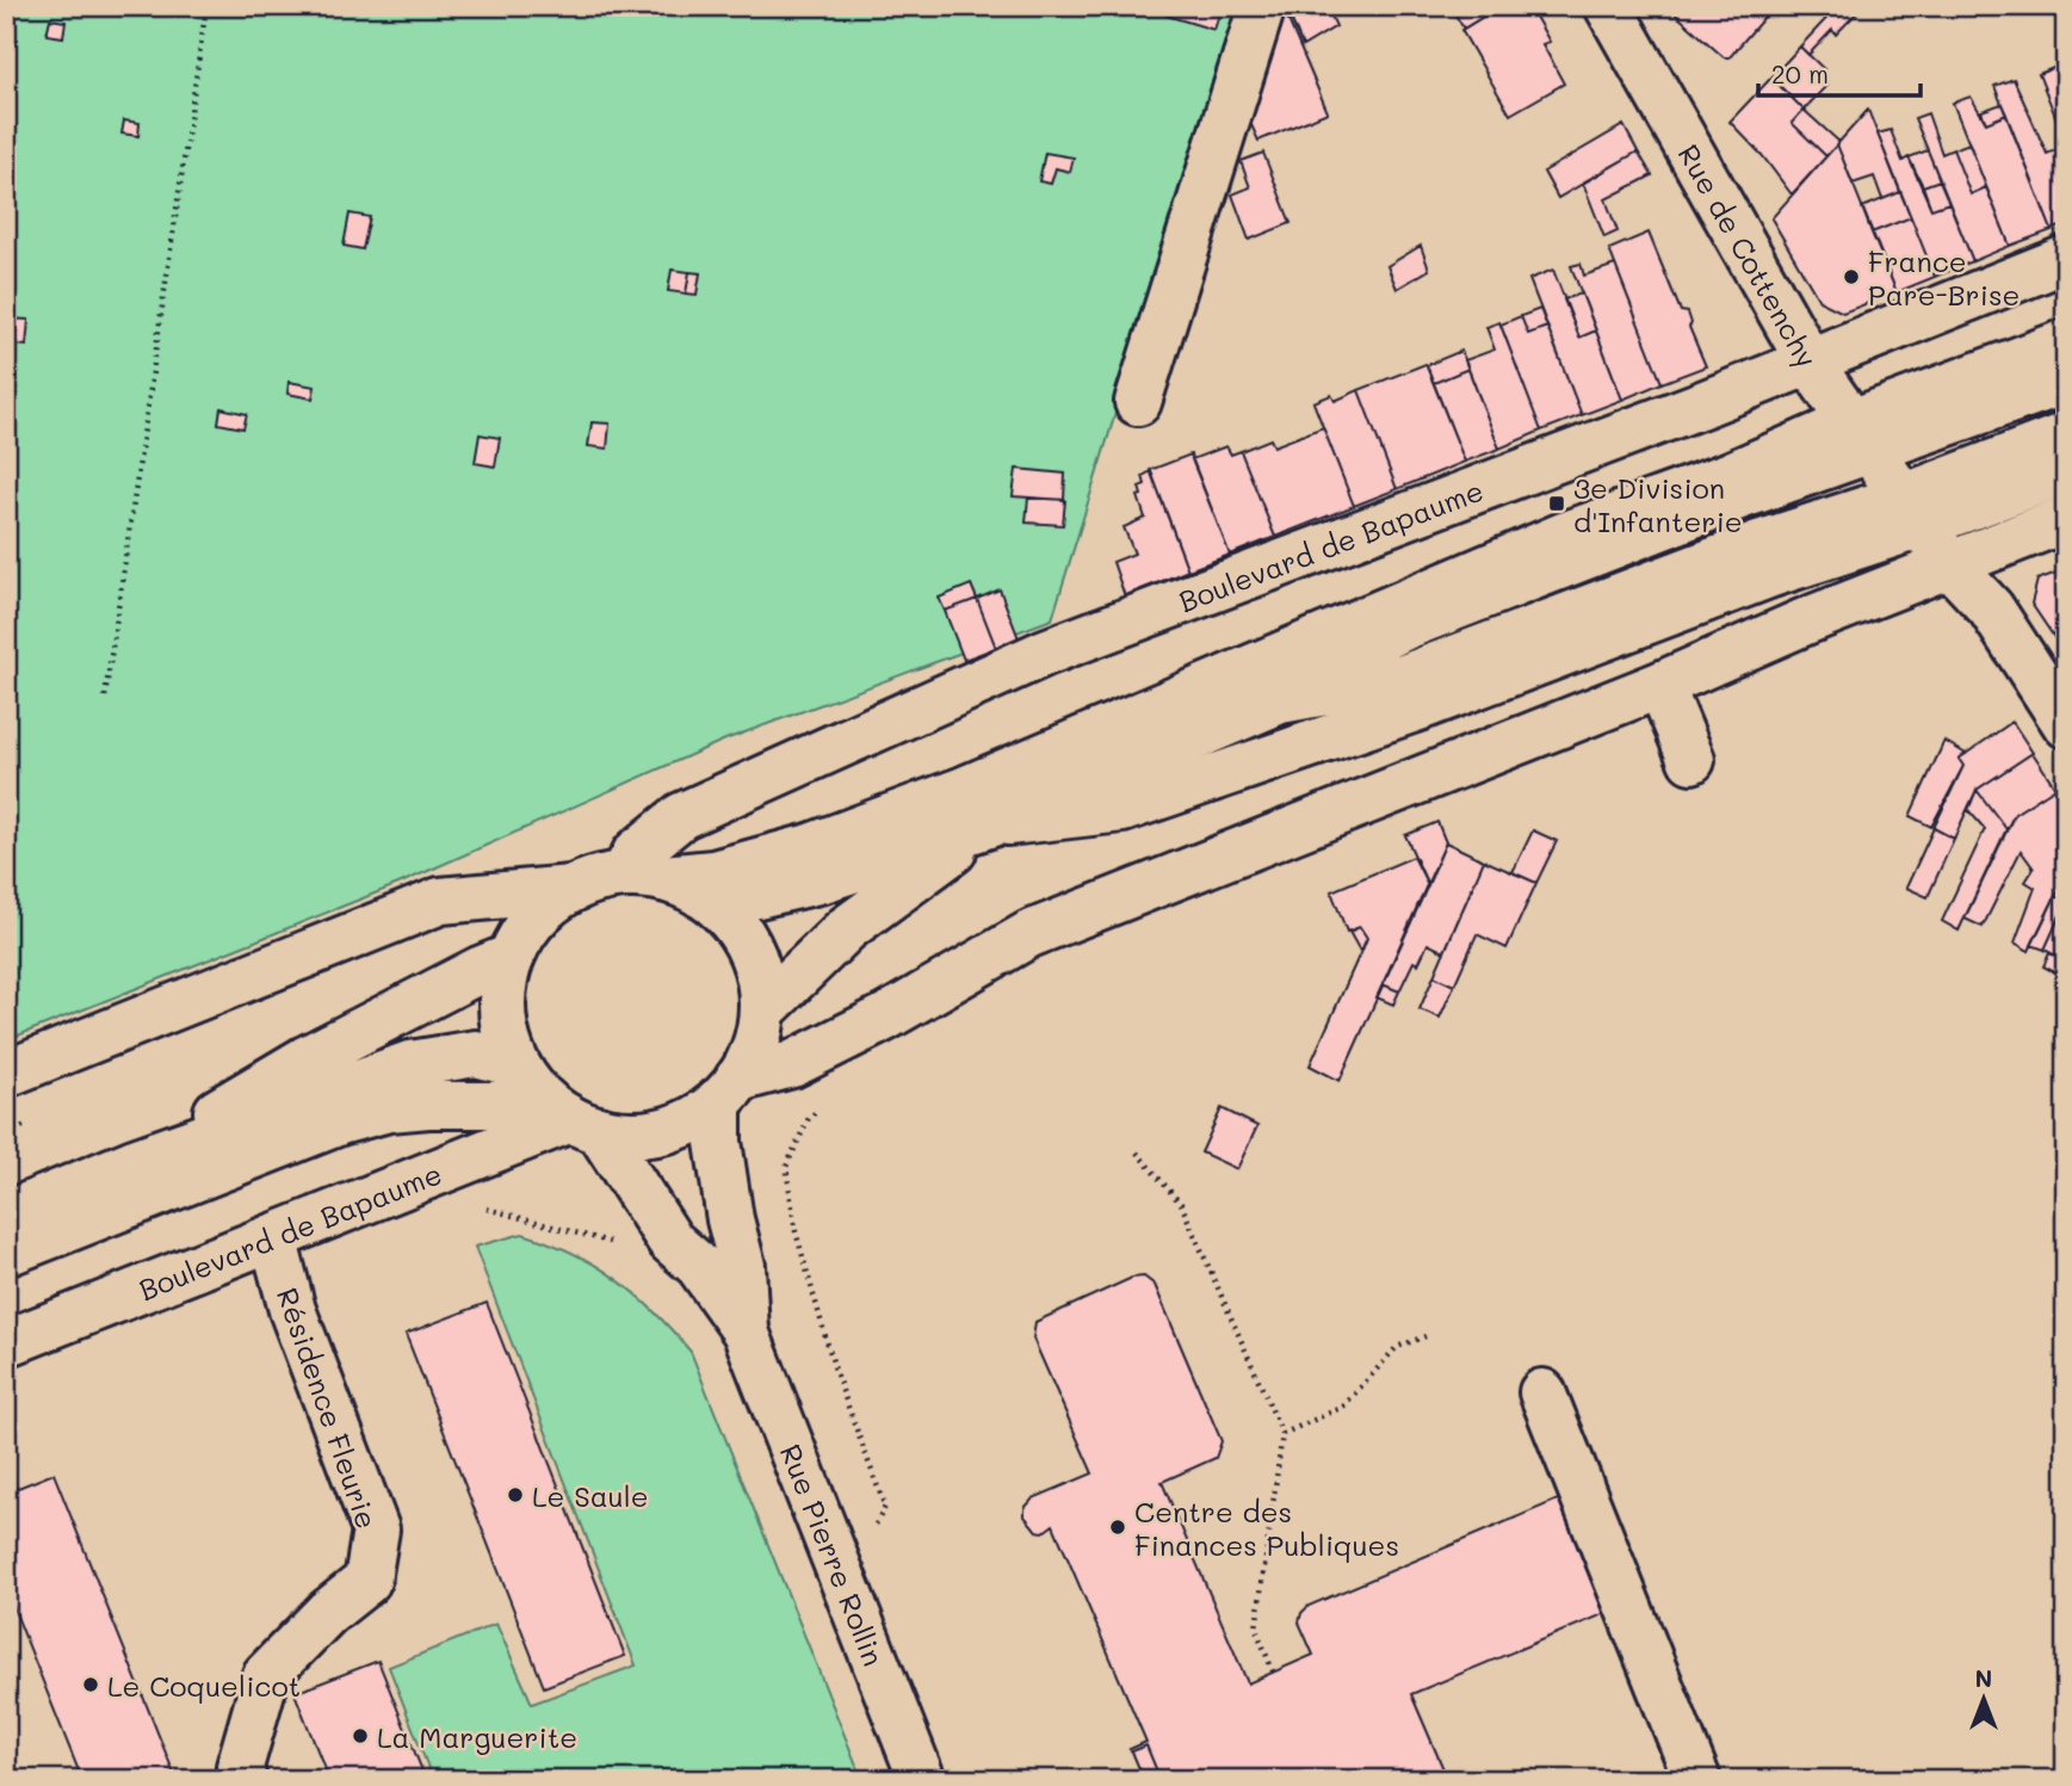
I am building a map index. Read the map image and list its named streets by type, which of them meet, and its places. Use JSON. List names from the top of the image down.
{
  "streets": {
    "street": [
      "Rue de Cottenchy",
      "Boulevard de Bapaume",
      "Résidence Fleurie",
      "Rue Pierre Rollin"
    ]
  },
  "crossings": [
    ["Rue de Cottenchy", "Boulevard de Bapaume"],
    ["Boulevard de Bapaume", "Résidence Fleurie"],
    ["Boulevard de Bapaume", "Rue Pierre Rollin"]
  ],
  "places": {
    "other": [
      "France Pare-Brise",
      "Le Saule",
      "Centre des Finances Publiques",
      "Le Coquelicot",
      "La Marguerite"
    ],
    "transit": ["3e Division d'Infanterie"]
  },
  "scale_bar": "20 m",
  "north": "top"
}
